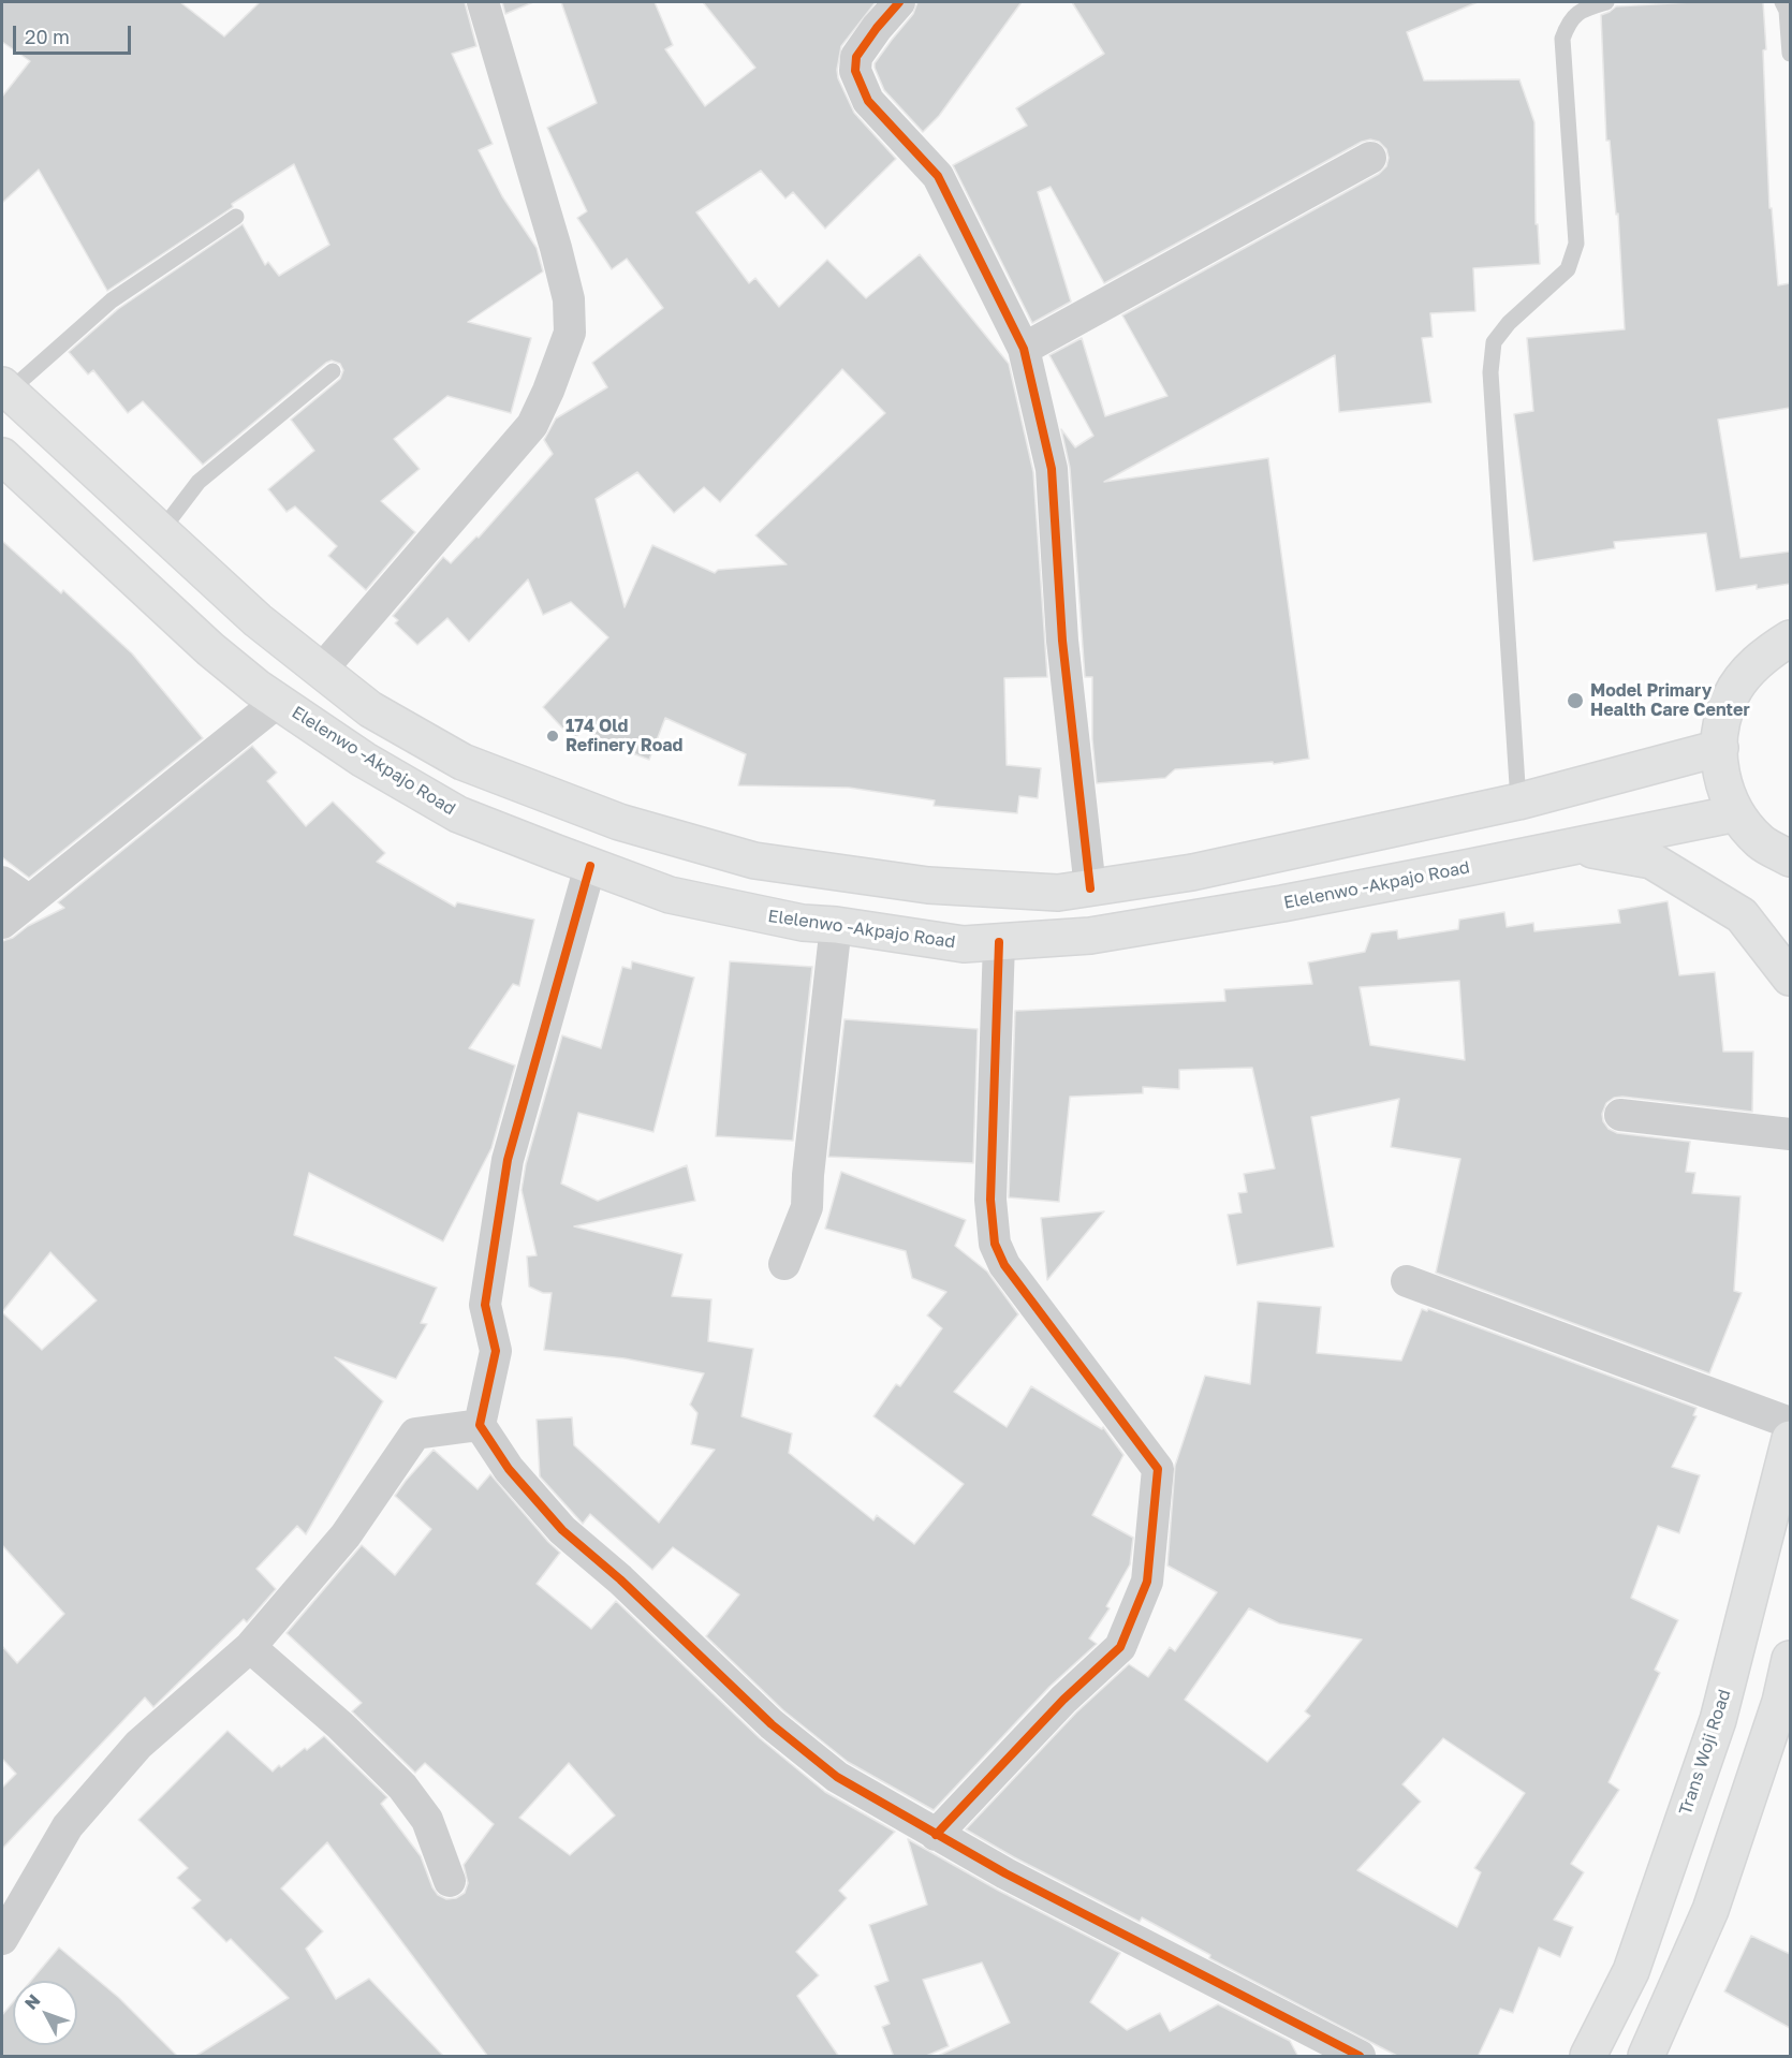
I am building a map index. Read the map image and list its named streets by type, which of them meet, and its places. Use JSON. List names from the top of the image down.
{
  "streets": {
    "main road": ["Elelenwo -Akpajo Road", "Trans Woji Road"]
  },
  "places": ["Model Primary Health Care Center", "174 Old Refinery Road"],
  "scale_bar": "20 m",
  "north": "top left"
}
